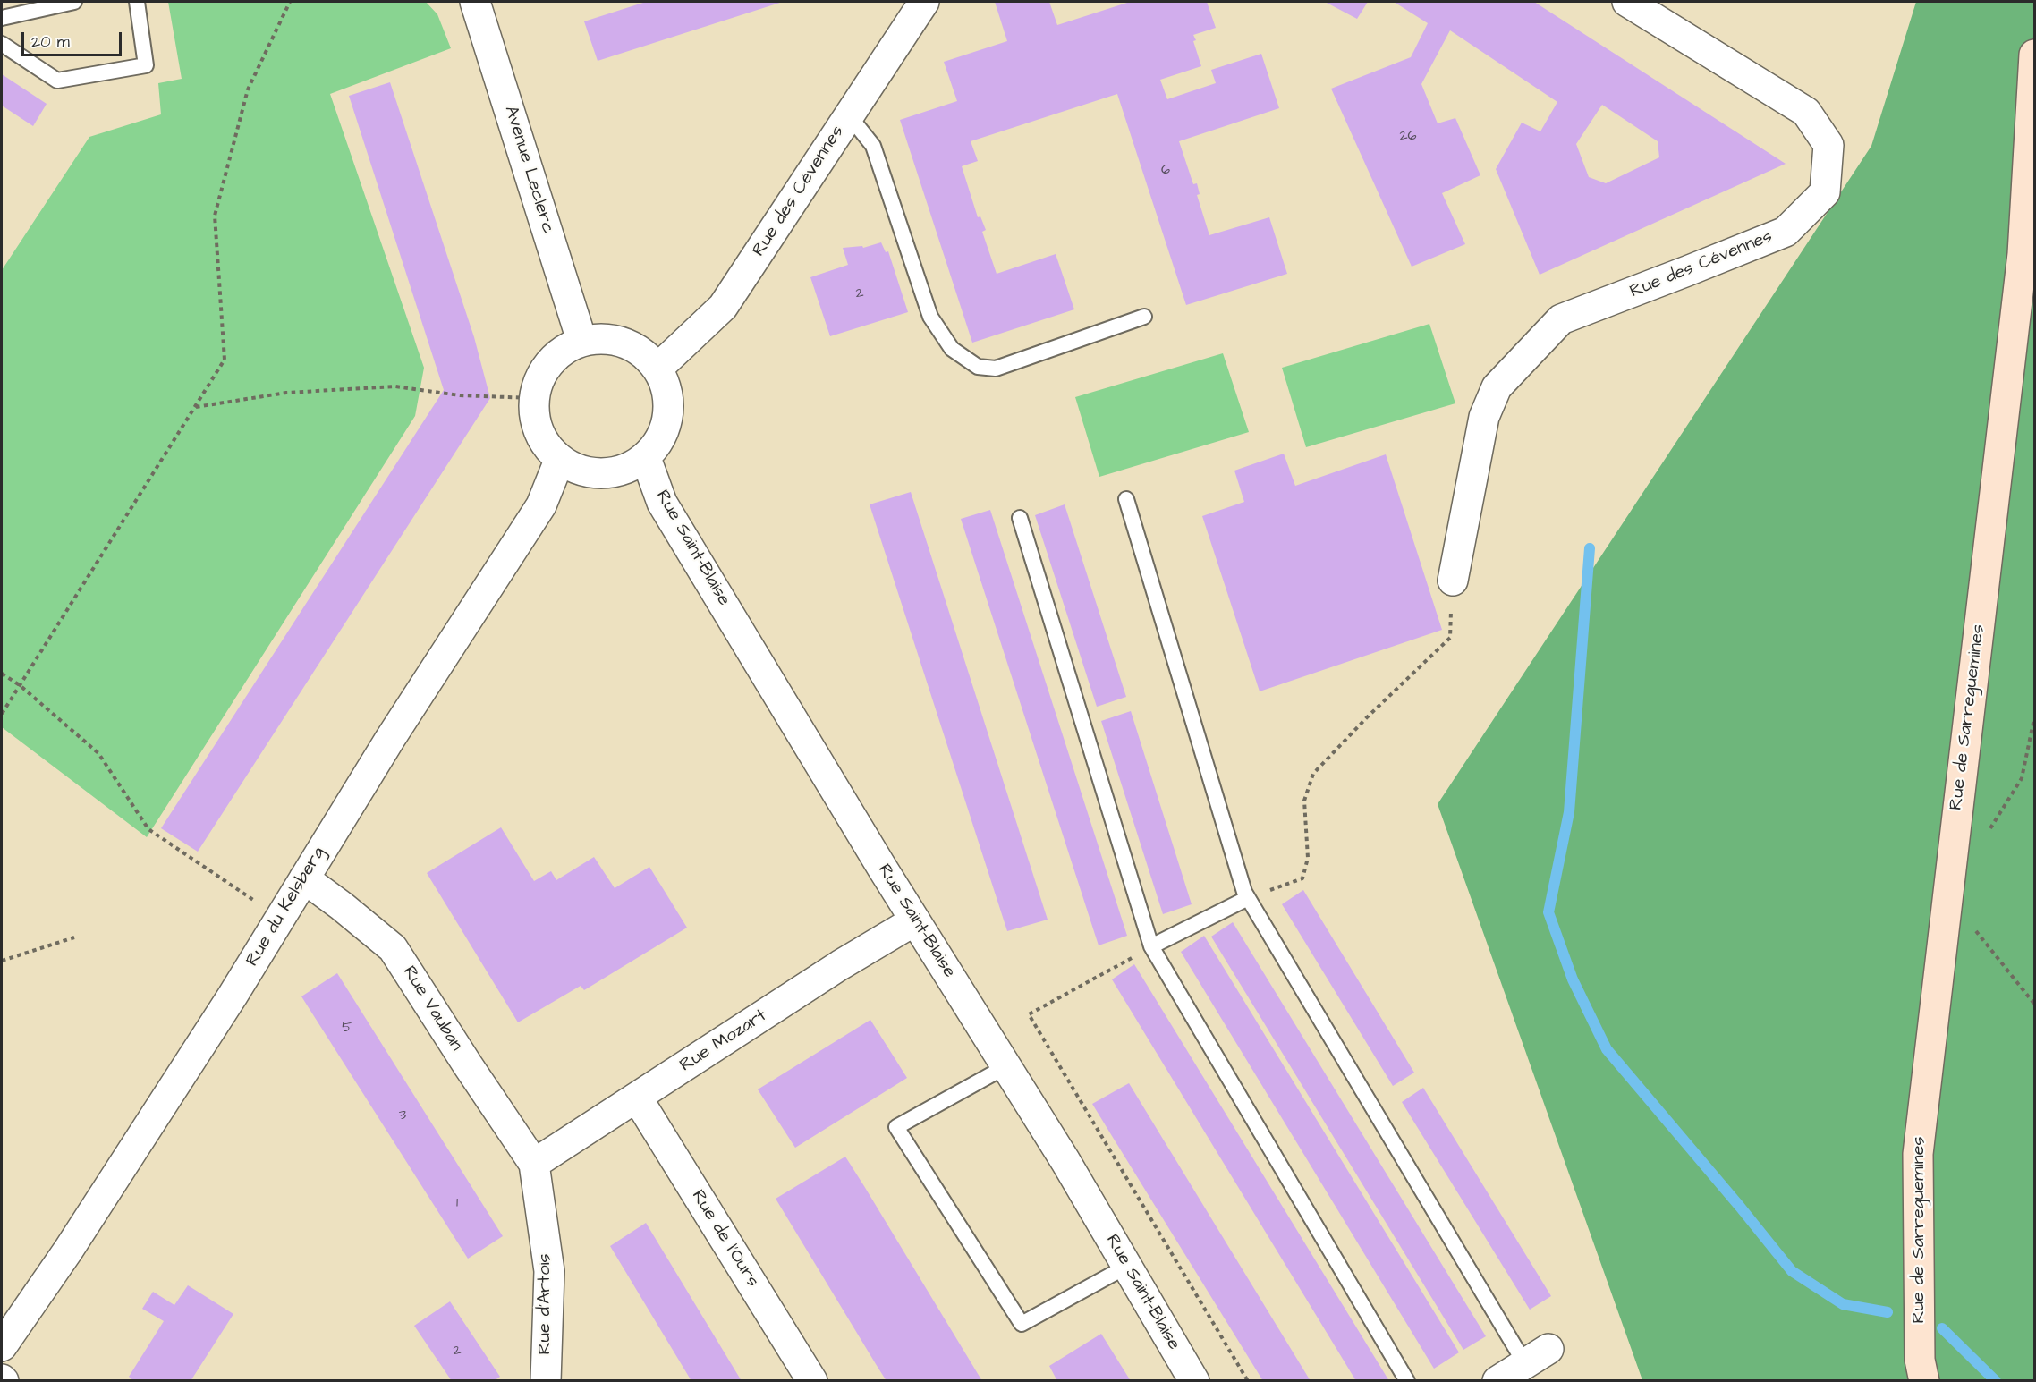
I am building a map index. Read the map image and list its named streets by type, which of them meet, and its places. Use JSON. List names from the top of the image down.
{
  "streets": {
    "main road": ["Rue de Sarreguemines"],
    "street": [
      "Avenue Leclerc",
      "Rue des Cévennes",
      "Rue Saint-Blaise",
      "Rue du Kelsberg",
      "Rue Vauban",
      "Rue Mozart",
      "Rue de l'Ours",
      "Rue d'Artois"
    ]
  },
  "crossings": [
    ["Avenue Leclerc", "Rue des Cévennes"],
    ["Avenue Leclerc", "Rue Saint-Blaise"],
    ["Avenue Leclerc", "Rue du Kelsberg"],
    ["Rue des Cévennes", "Rue Saint-Blaise"],
    ["Rue des Cévennes", "Rue du Kelsberg"],
    ["Rue Saint-Blaise", "Rue du Kelsberg"],
    ["Rue Saint-Blaise", "Rue Mozart"],
    ["Rue du Kelsberg", "Rue Vauban"],
    ["Rue Vauban", "Rue Mozart"],
    ["Rue Vauban", "Rue d'Artois"],
    ["Rue Mozart", "Rue de l'Ours"],
    ["Rue Mozart", "Rue d'Artois"]
  ],
  "house_numbers": [
    "26",
    "6",
    "2",
    "5",
    "3",
    "1",
    "2"
  ],
  "scale_bar": "20 m"
}
